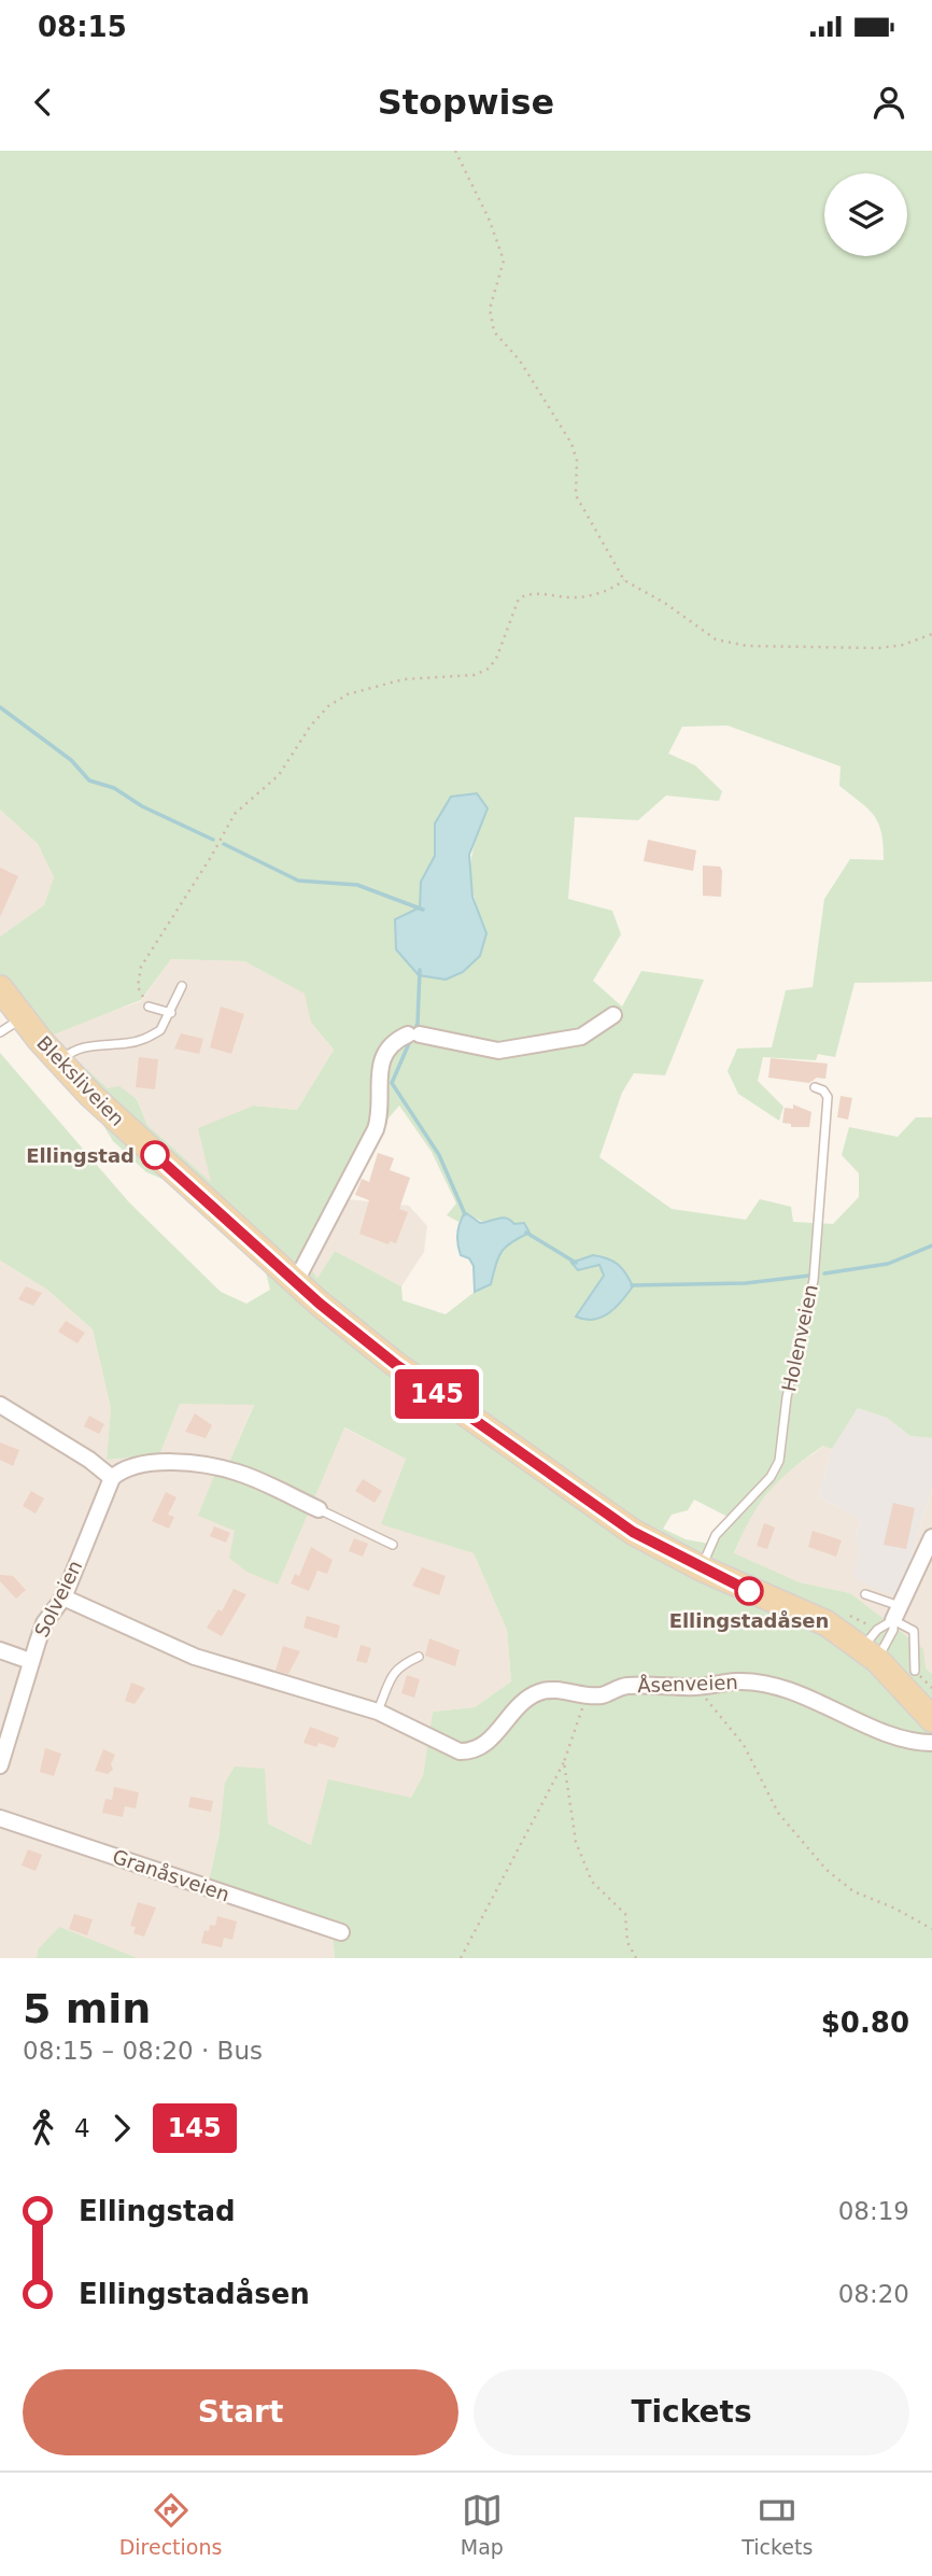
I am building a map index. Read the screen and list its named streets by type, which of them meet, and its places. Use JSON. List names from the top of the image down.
{
  "streets": {
    "main road": ["Bleksliveien"],
    "street": ["Solveien", "Åsenveien", "Granåsveien"],
    "lane": ["Holenveien"]
  },
  "crossings": [
    ["Bleksliveien", "Holenveien"],
    ["Solveien", "Åsenveien"]
  ],
  "places": ["Ellingstad", "Ellingstadåsen"],
  "lines": ["bus line 145"],
  "page": {
    "status": "08:15",
    "header": "Stopwise",
    "on_map": "145",
    "heading": ["5 min", "08:15 – 08:20 · Bus", "$0.80"],
    "legs": ["4", "145"],
    "list": [
      {
        "name": "Ellingstad",
        "value": "08:19"
      },
      {
        "name": "Ellingstadåsen",
        "value": "08:20"
      }
    ],
    "buttons": ["Start", "Tickets"],
    "tabs": ["Directions", "Map", "Tickets"]
  }
}
